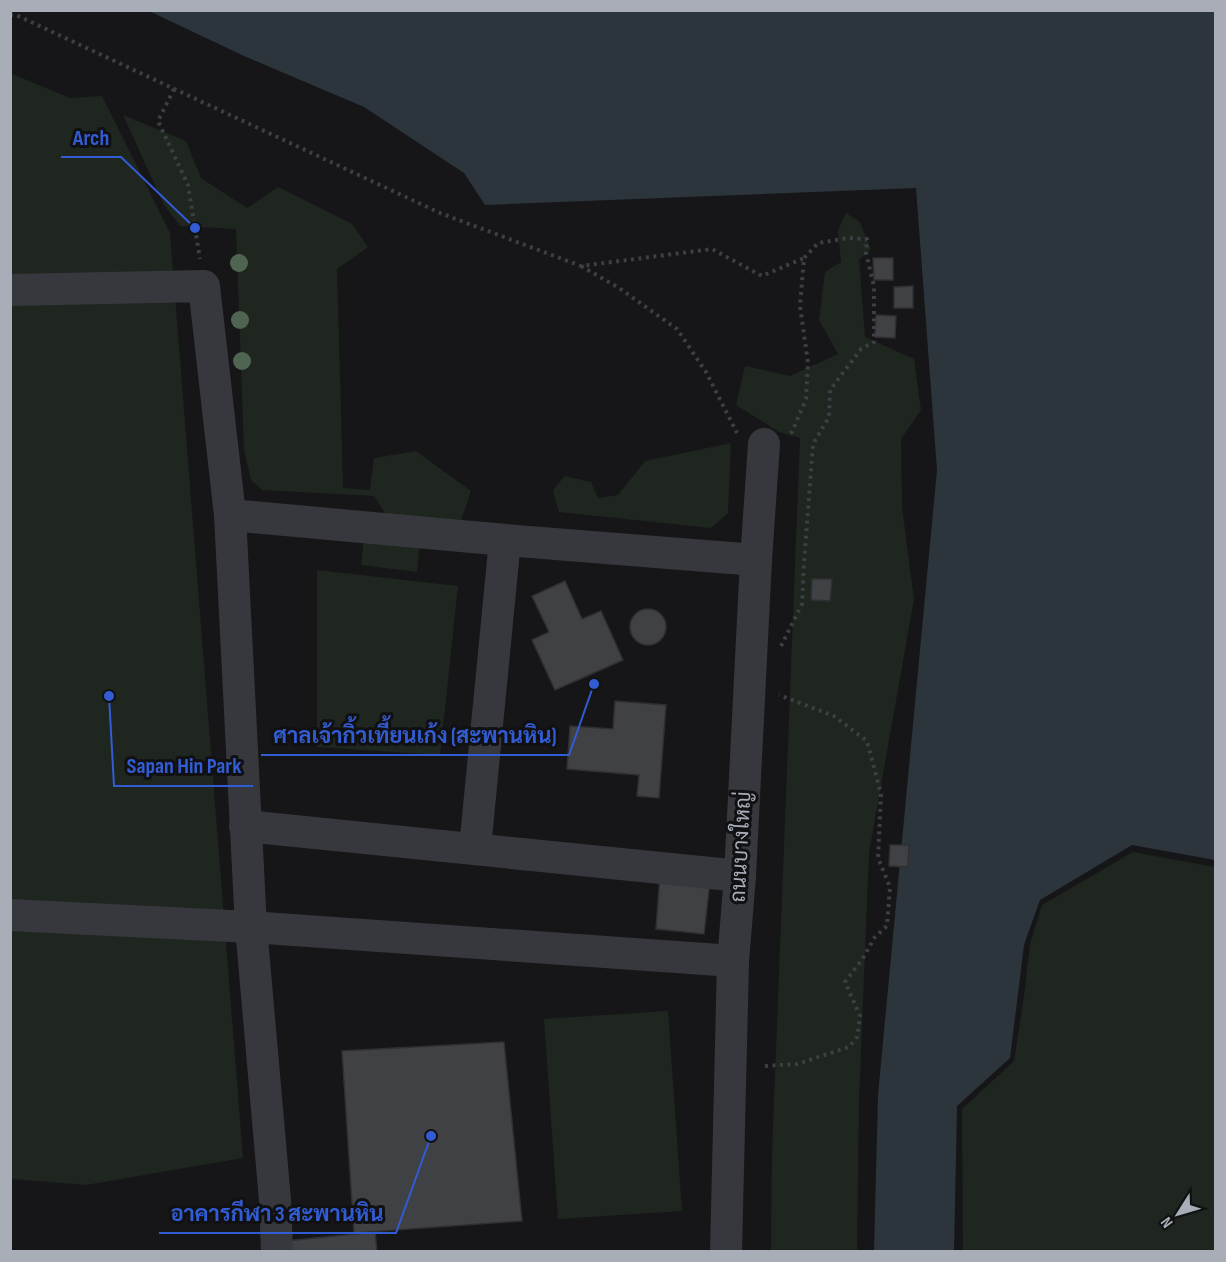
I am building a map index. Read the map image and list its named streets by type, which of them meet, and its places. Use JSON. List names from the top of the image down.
{
  "streets": {
    "street": ["ถนนบางใหญ่"]
  },
  "places": [
    "Arch",
    "ศาลเจ้ากิ้วเที้ยนเก้ง (สะพานหิน)",
    "Sapan Hin Park",
    "อาคารกีฬา 3 สะพานหิน"
  ],
  "north": "bottom left"
}
